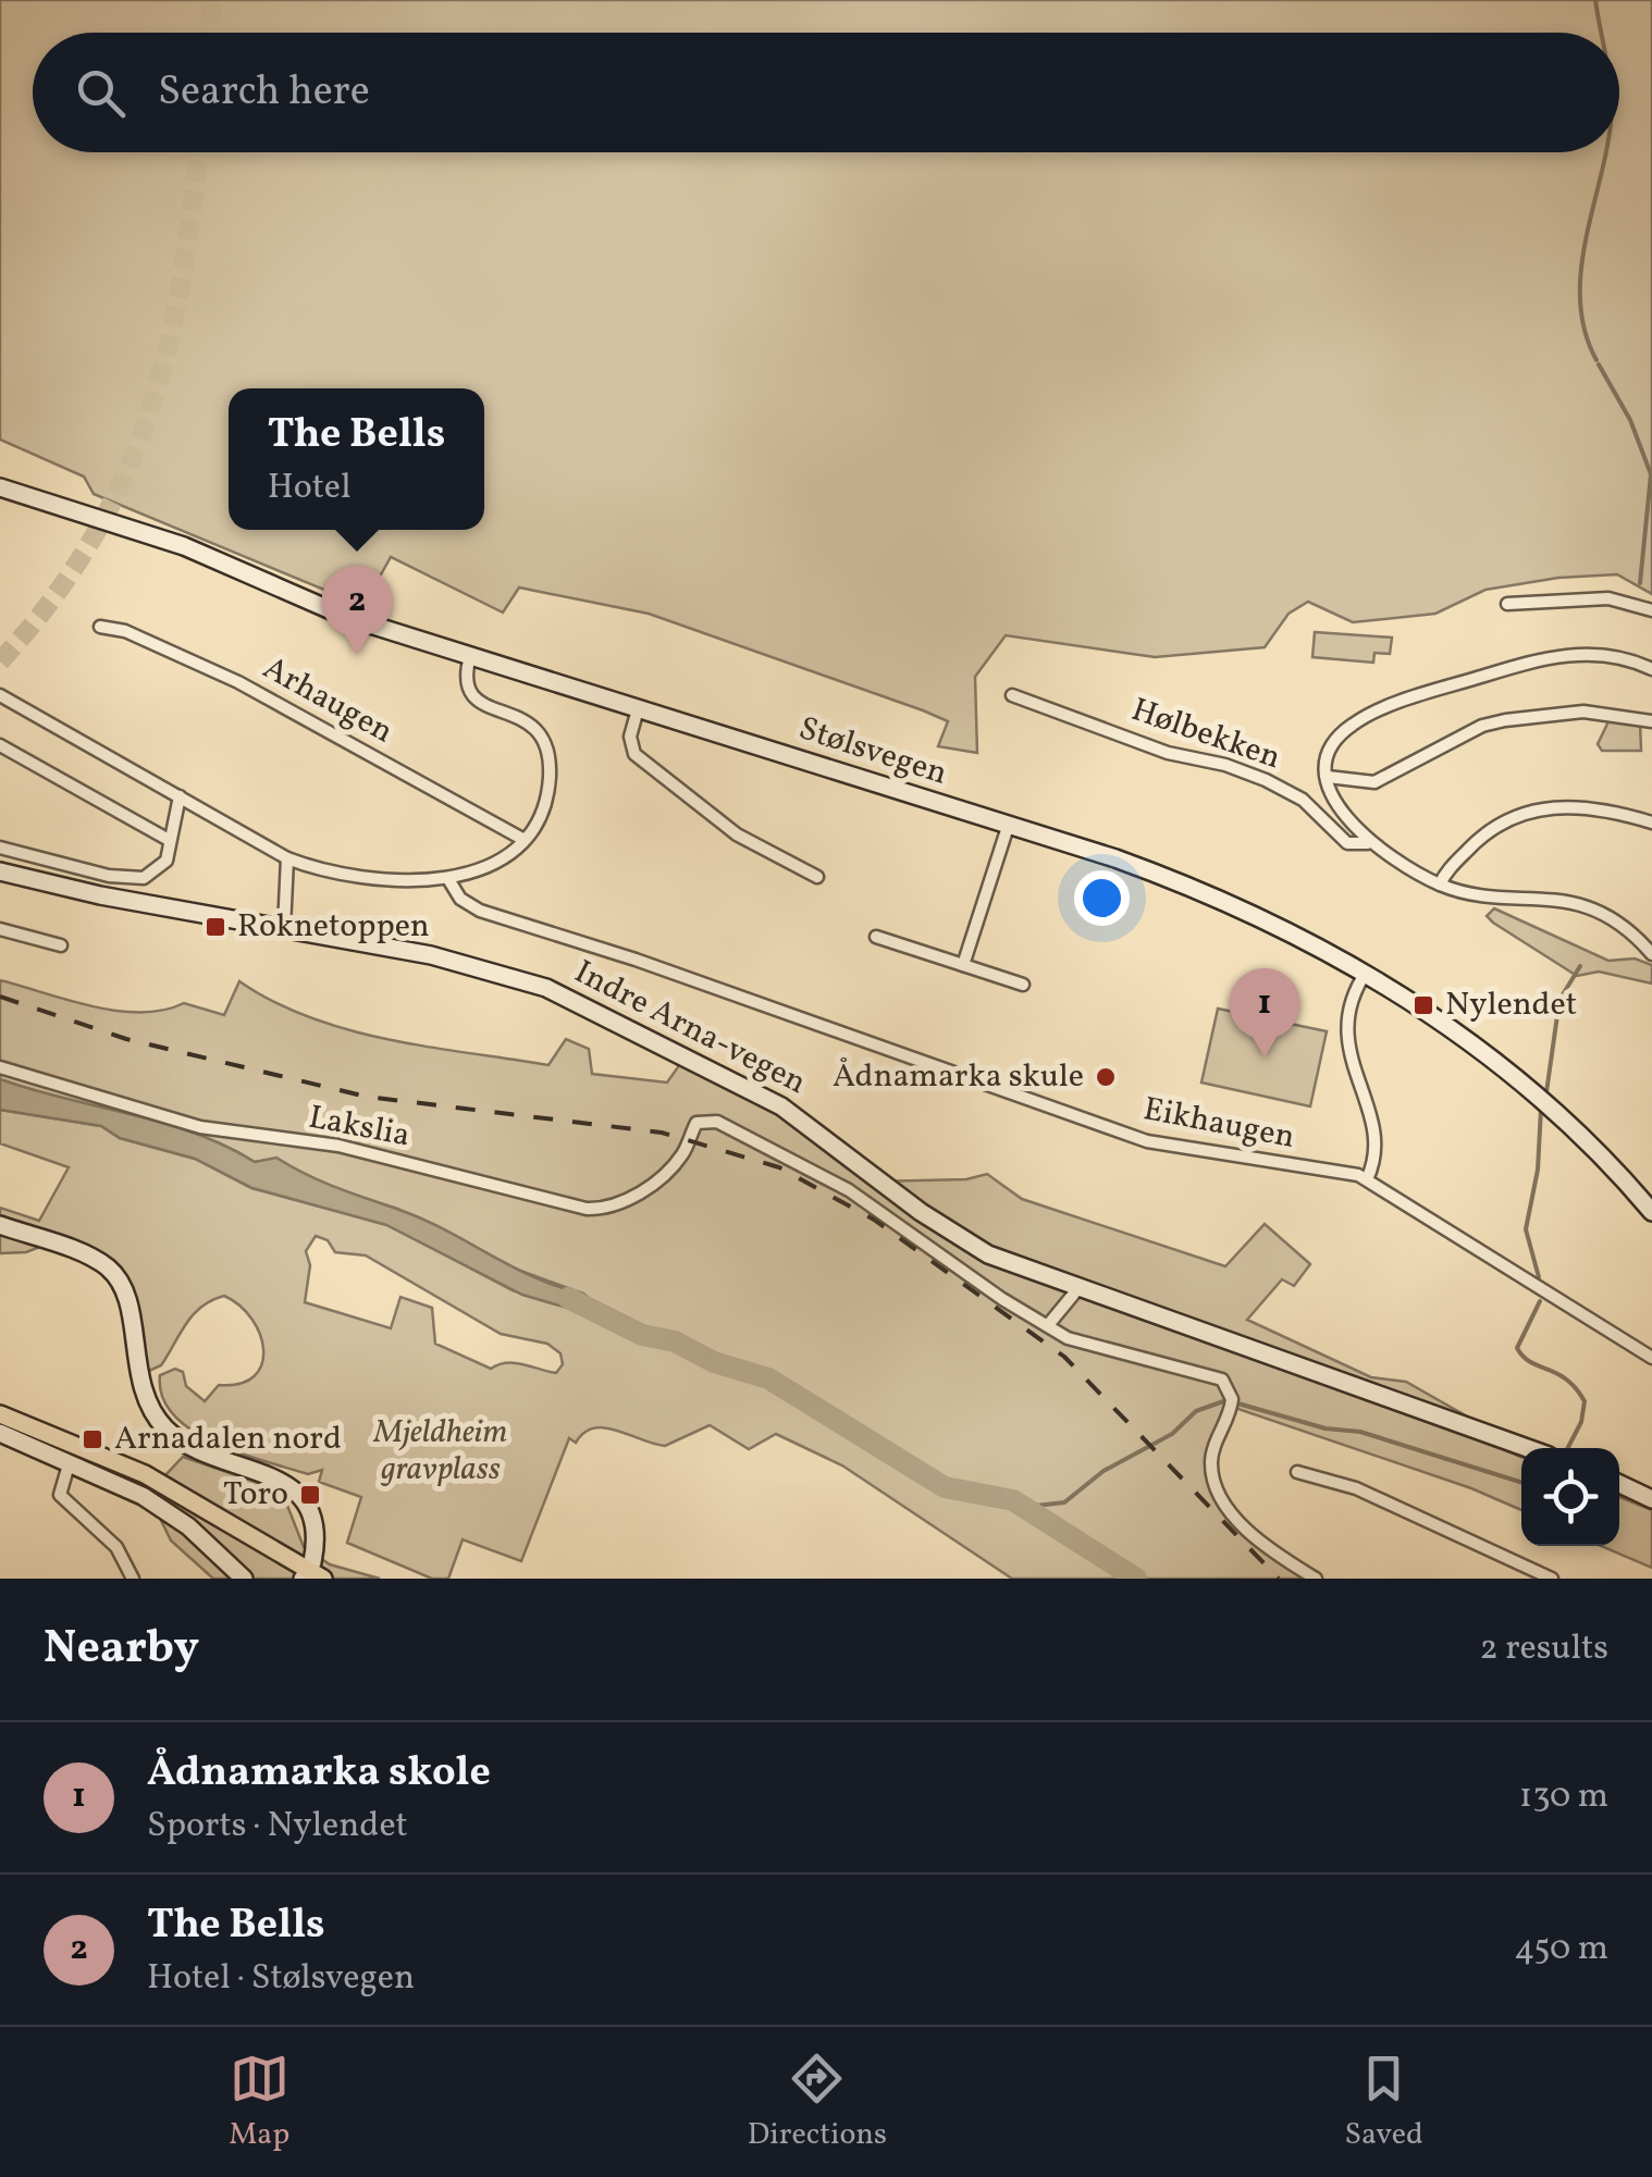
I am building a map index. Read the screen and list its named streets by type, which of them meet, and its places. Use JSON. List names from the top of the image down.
{
  "streets": {
    "main road": ["Stølsvegen", "Indre Arna-vegen"],
    "street": [
      "Arhaugen",
      "Hølbekken",
      "Eikhaugen",
      "Lakslia"
    ]
  },
  "parks": ["Mjeldheim gravplass"],
  "places": {
    "transit": [
      "Roknetoppen",
      "Nylendet",
      "Arnadalen nord",
      "Toro"
    ],
    "other": ["Ådnamarka skule"]
  },
  "page": {
    "search": "Search here",
    "popup": ["The Bells", "Hotel"],
    "pins": ["2", "1"],
    "heading": ["Nearby", "2 results"],
    "list": [
      {
        "mark": "1",
        "name": "Ådnamarka skole",
        "note": "Sports · Nylendet",
        "value": "130 m"
      },
      {
        "mark": "2",
        "name": "The Bells",
        "note": "Hotel · Stølsvegen",
        "value": "450 m"
      }
    ],
    "nav": ["Map", "Directions", "Saved"]
  }
}
